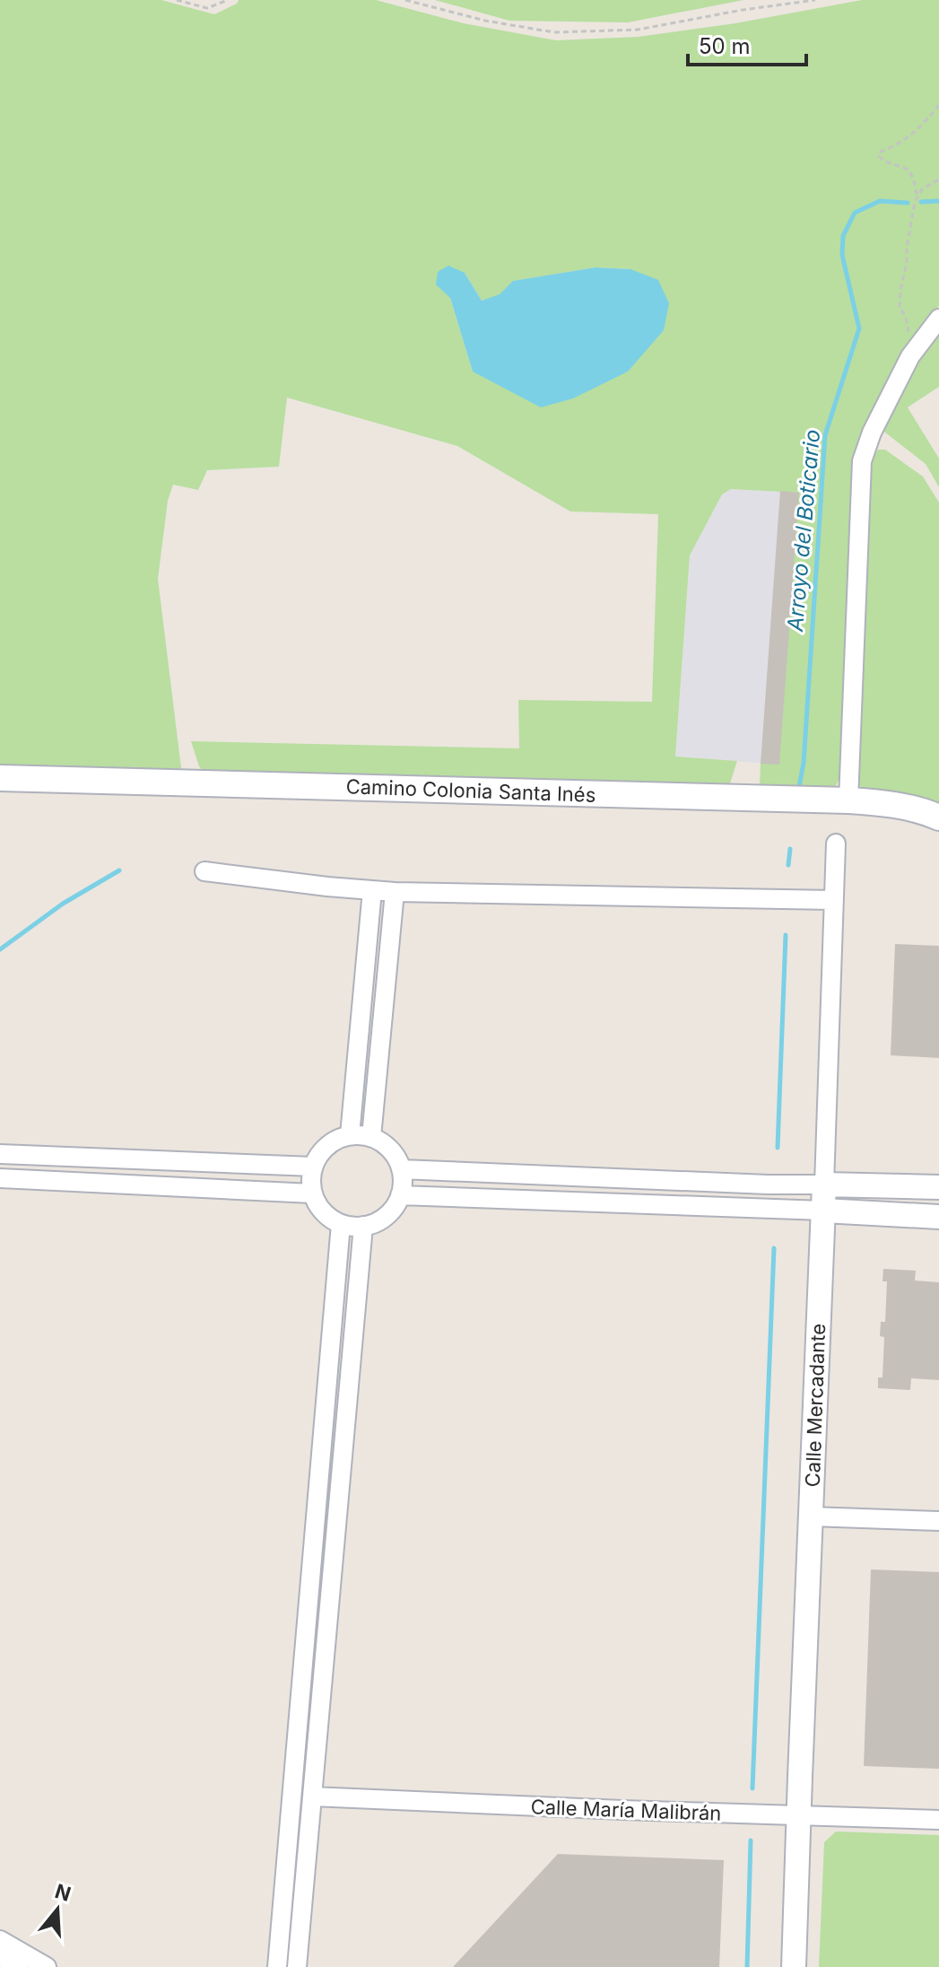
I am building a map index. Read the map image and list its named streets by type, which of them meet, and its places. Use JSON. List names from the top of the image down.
{
  "streets": {
    "main road": ["Camino Colonia Santa Inés"],
    "street": ["Calle Mercadante", "Calle María Malibrán"]
  },
  "crossings": [
    ["Calle Mercadante", "Calle María Malibrán"]
  ],
  "water": ["Arroyo del Boticario"],
  "scale_bar": "50 m",
  "north": "top"
}
